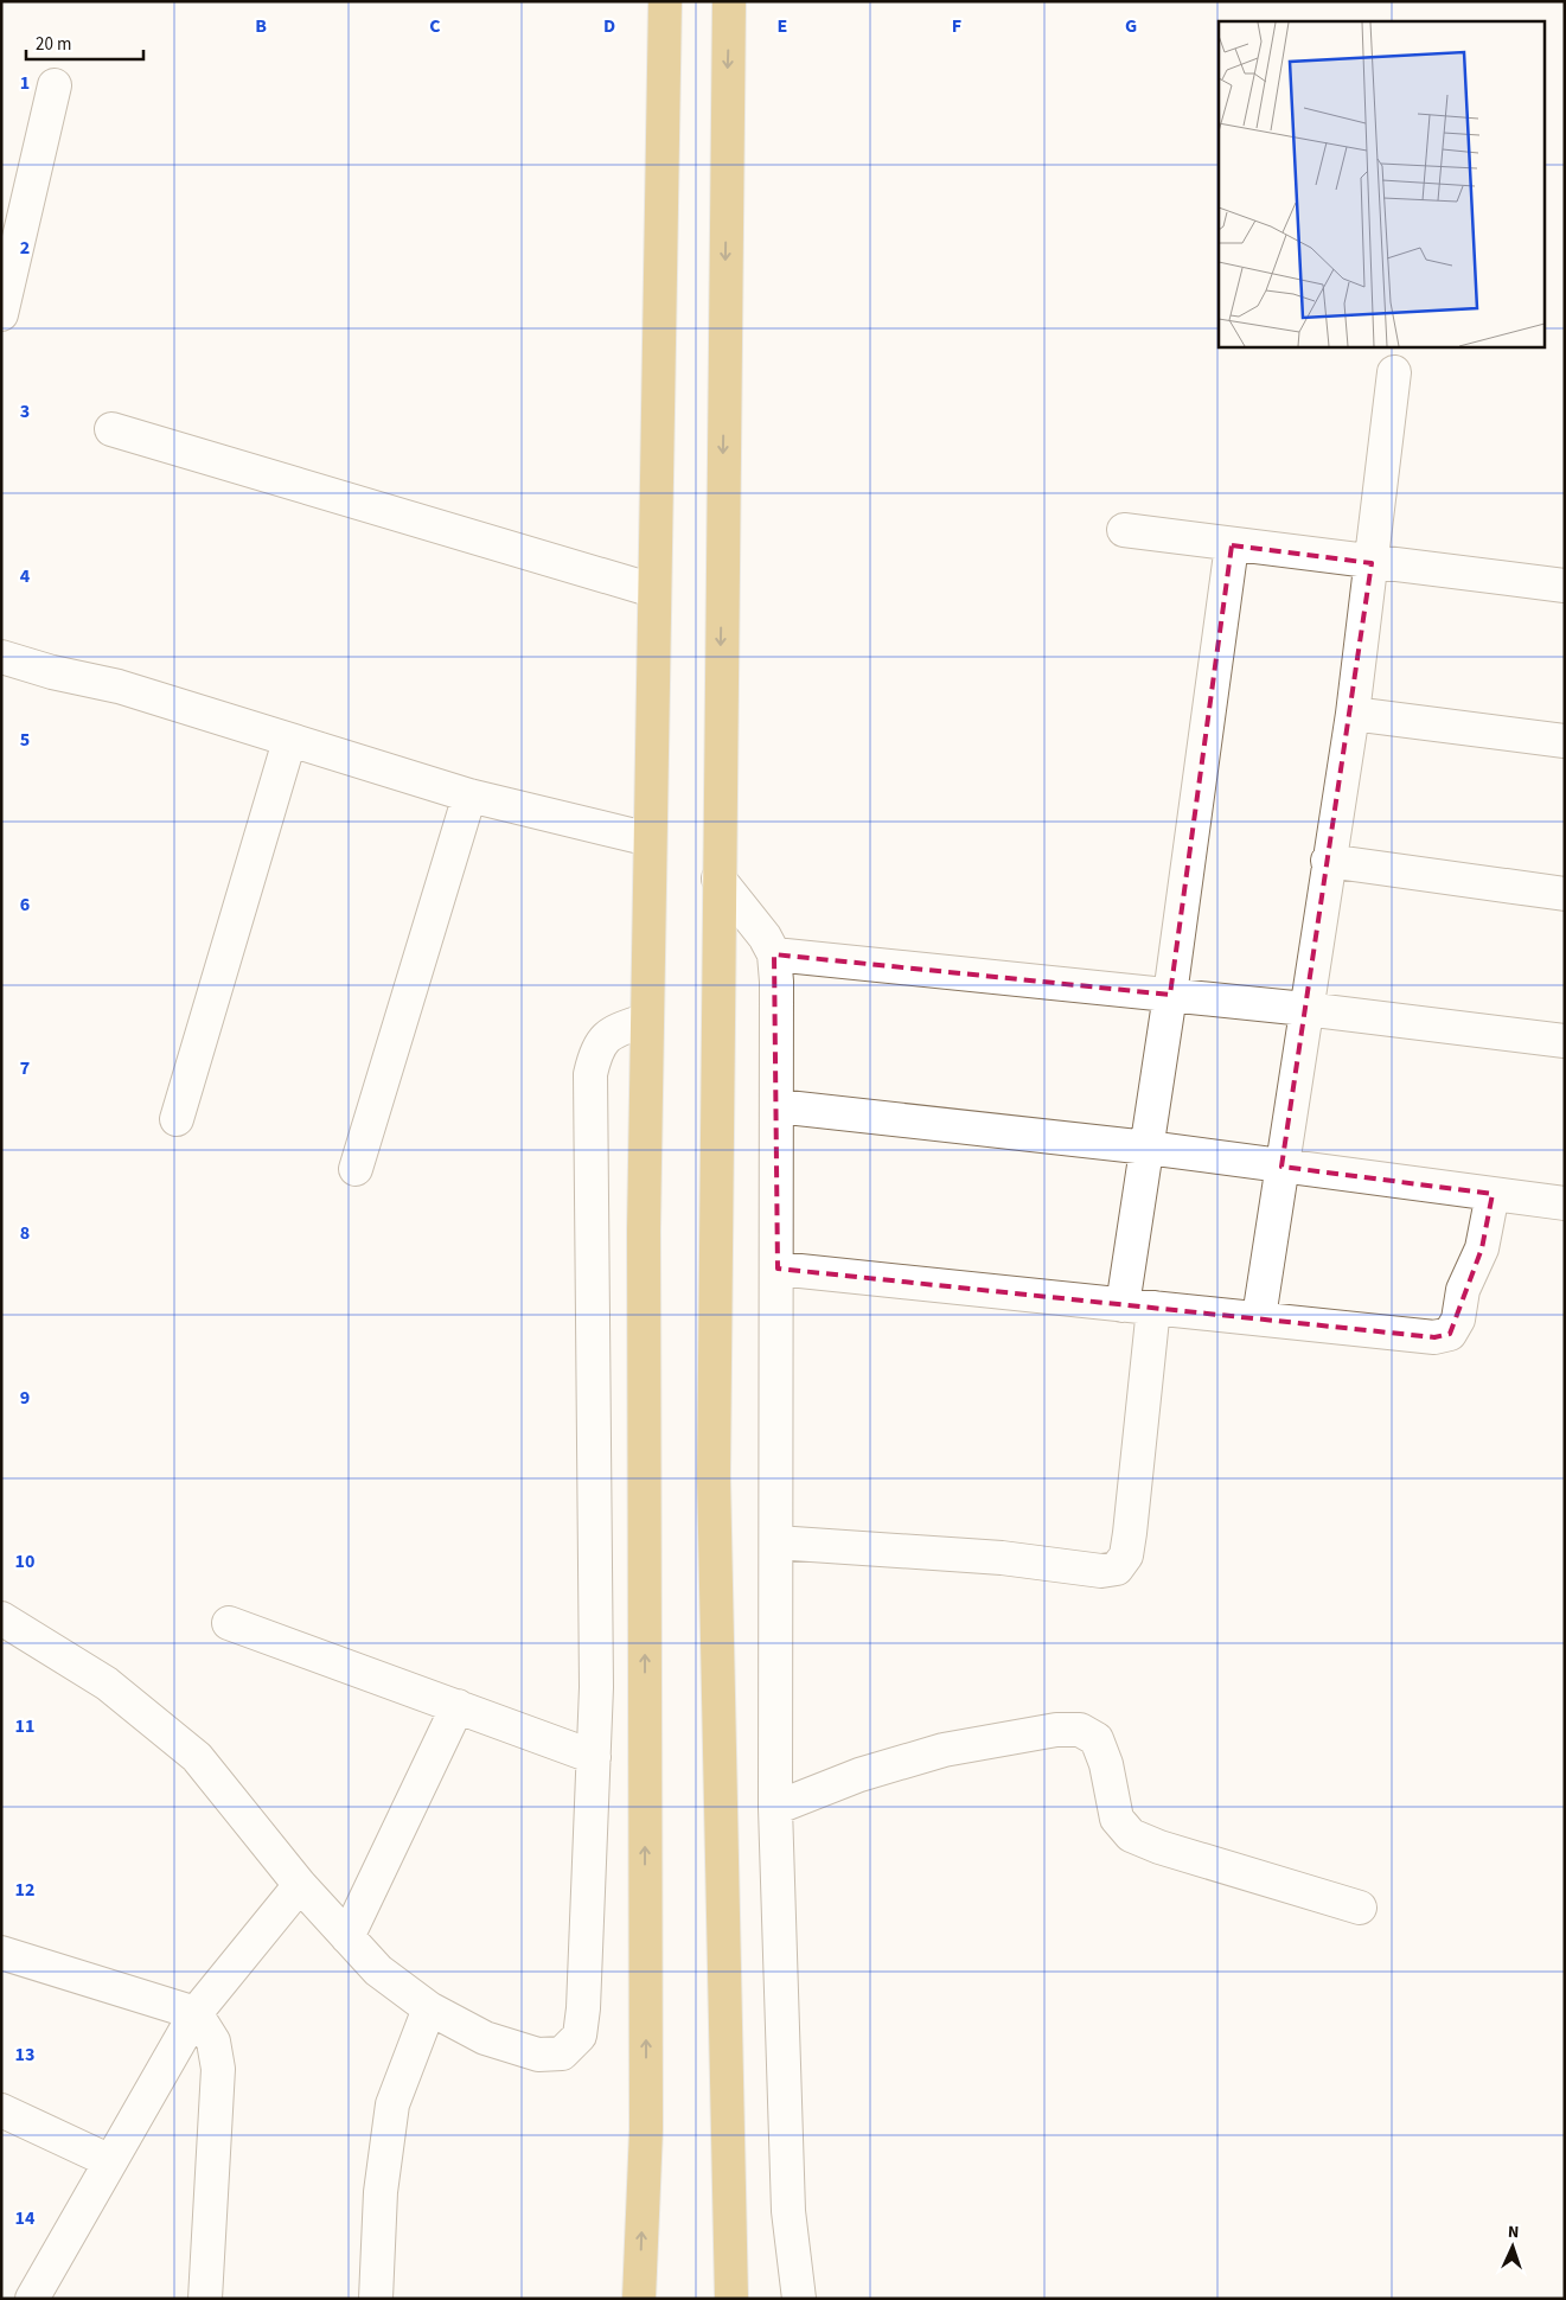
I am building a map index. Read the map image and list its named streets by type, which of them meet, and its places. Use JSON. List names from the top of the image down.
{
  "scale_bar": "20 m",
  "north": "top",
  "grid": {
    "columns": [
      "B",
      "C",
      "D",
      "E",
      "F",
      "G"
    ],
    "rows": [
      "1",
      "2",
      "3",
      "4",
      "5",
      "6",
      "7",
      "8",
      "9",
      "10",
      "11",
      "12",
      "13",
      "14"
    ]
  }
}
